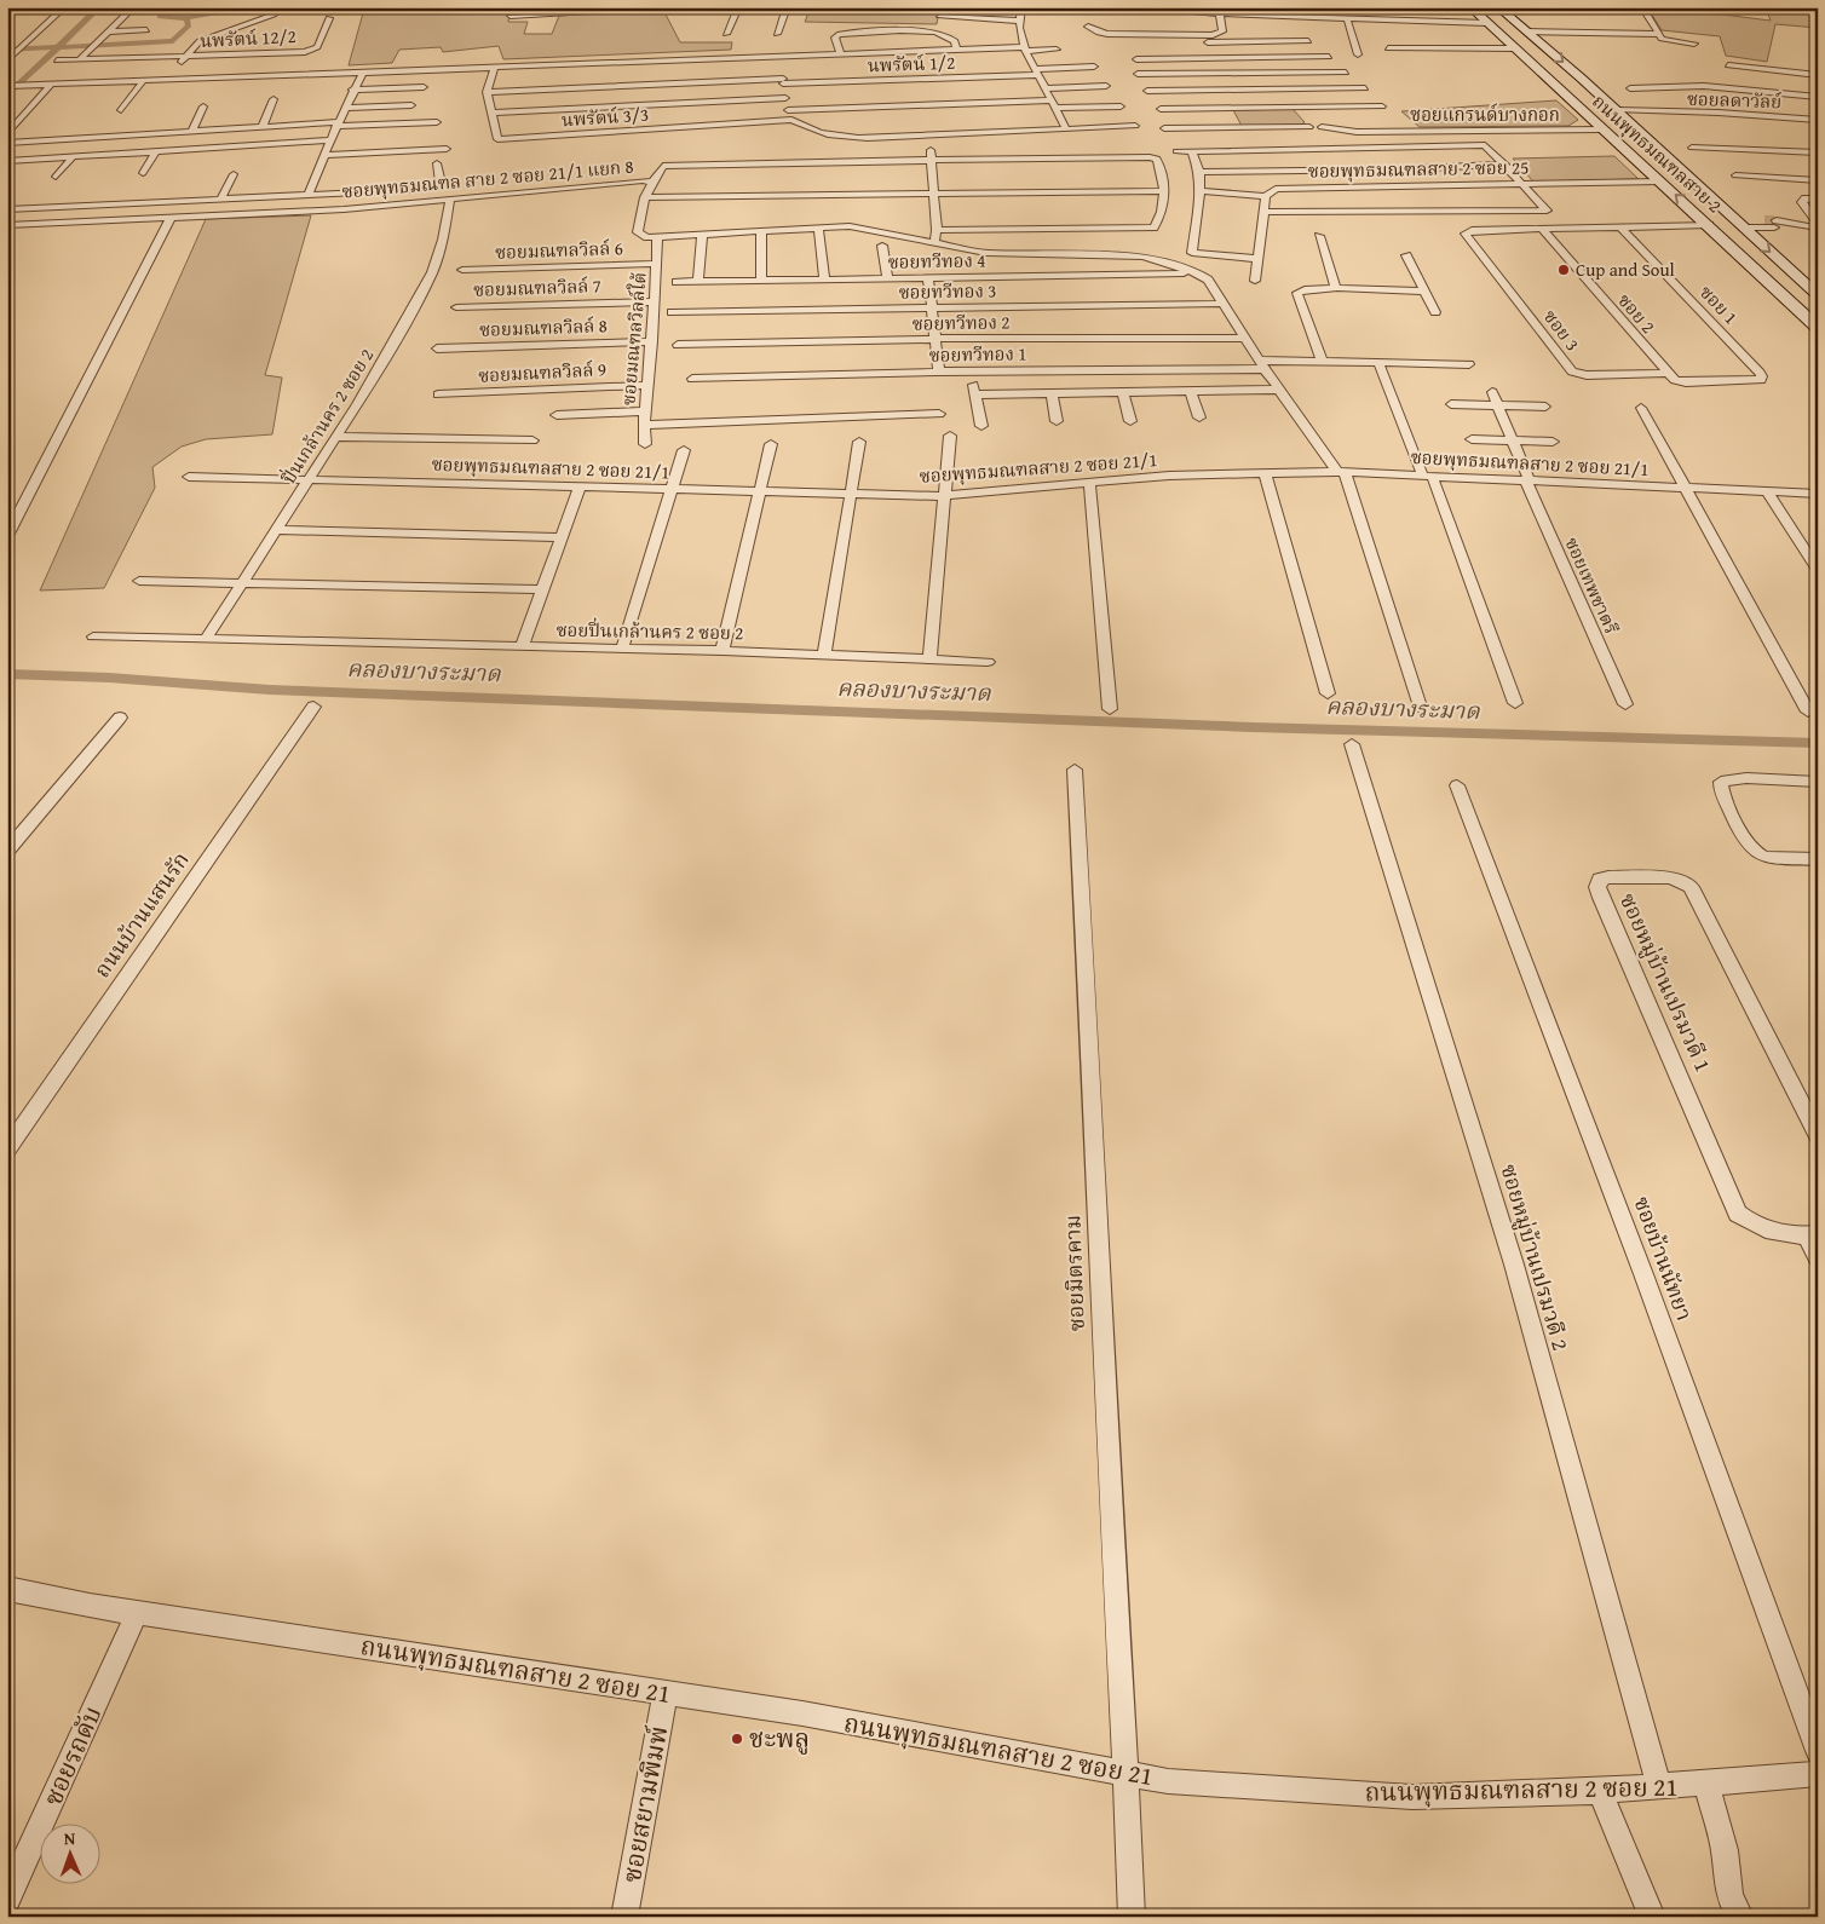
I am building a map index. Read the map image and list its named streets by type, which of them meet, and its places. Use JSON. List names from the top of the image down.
{
  "streets": {
    "main road": ["ถนนพุทธมณฑลสาย 2"],
    "street": [
      "นพรัตน์ 12/2",
      "นพรัตน์ 1/2",
      "ซอยลดาวัลย์",
      "ซอยแกรนด์บางกอก",
      "นพรัตน์ 3/3",
      "ซอยพุทธมณฑลสาย 2 ซอย 25",
      "ซอยพุทธมณฑล สาย 2 ซอย 21/1 แยก 8",
      "ซอยมณฑลวิลล์ 6",
      "ซอยทวีทอง 4",
      "ซอยมณฑลวิลล์ 7",
      "ซอยทวีทอง 3",
      "ซอย 1",
      "ซอย 2",
      "ซอยทวีทอง 2",
      "ซอยมณฑลวิลล์ 8",
      "ซอย 3",
      "ซอยมณฑลวิลล์ใต้",
      "ซอยทวีทอง 1",
      "ซอยมณฑลวิลล์ 9",
      "ปิ่นเกล้านคร 2 ซอย 2",
      "ซอยพุทธมณฑลสาย 2 ซอย 21/1",
      "ซอยเทพชาตรี",
      "ซอยปิ่นเกล้านคร 2 ซอย 2",
      "ถนนบ้านแสนรัก",
      "ซอยหมู่บ้านเปรมวดี 1",
      "ซอยหมู่บ้านเปรมวดี 2",
      "ซอยบ้านนัทยา",
      "ซอยมิตรคาม",
      "ถนนพุทธมณฑลสาย 2 ซอย 21",
      "ซอยรถดับ",
      "ซอยสยามพิมพ์"
    ]
  },
  "crossings": [
    ["นพรัตน์ 1/2", "นพรัตน์ 3/3"],
    ["ซอยลดาวัลย์", "ถนนพุทธมณฑลสาย 2"],
    ["ซอยแกรนด์บางกอก", "ถนนพุทธมณฑลสาย 2"],
    ["ถนนพุทธมณฑลสาย 2", "ซอยพุทธมณฑลสาย 2 ซอย 25"],
    ["ซอยพุทธมณฑล สาย 2 ซอย 21/1 แยก 8", "ซอยมณฑลวิลล์ใต้"],
    ["ซอยพุทธมณฑล สาย 2 ซอย 21/1 แยก 8", "ปิ่นเกล้านคร 2 ซอย 2"],
    ["ซอยมณฑลวิลล์ 6", "ซอยมณฑลวิลล์ใต้"],
    ["ซอยมณฑลวิลล์ 7", "ซอยมณฑลวิลล์ใต้"],
    ["ซอย 1", "ซอย 2"],
    ["ซอย 1", "ซอย 3"],
    ["ซอย 2", "ซอย 3"],
    ["ซอยมณฑลวิลล์ 8", "ซอยมณฑลวิลล์ใต้"],
    ["ซอยมณฑลวิลล์ใต้", "ซอยมณฑลวิลล์ 9"],
    ["ปิ่นเกล้านคร 2 ซอย 2", "ซอยพุทธมณฑลสาย 2 ซอย 21/1"],
    ["ปิ่นเกล้านคร 2 ซอย 2", "ซอยปิ่นเกล้านคร 2 ซอย 2"],
    ["ซอยพุทธมณฑลสาย 2 ซอย 21/1", "ซอยเทพชาตรี"],
    ["ซอยหมู่บ้านเปรมวดี 2", "ถนนพุทธมณฑลสาย 2 ซอย 21"],
    ["ซอยมิตรคาม", "ถนนพุทธมณฑลสาย 2 ซอย 21"],
    ["ถนนพุทธมณฑลสาย 2 ซอย 21", "ซอยรถดับ"],
    ["ถนนพุทธมณฑลสาย 2 ซอย 21", "ซอยสยามพิมพ์"]
  ],
  "water": ["คลองบางระมาด"],
  "places": ["Cup and Soul", "ชะพลู"],
  "north": "top"
}
